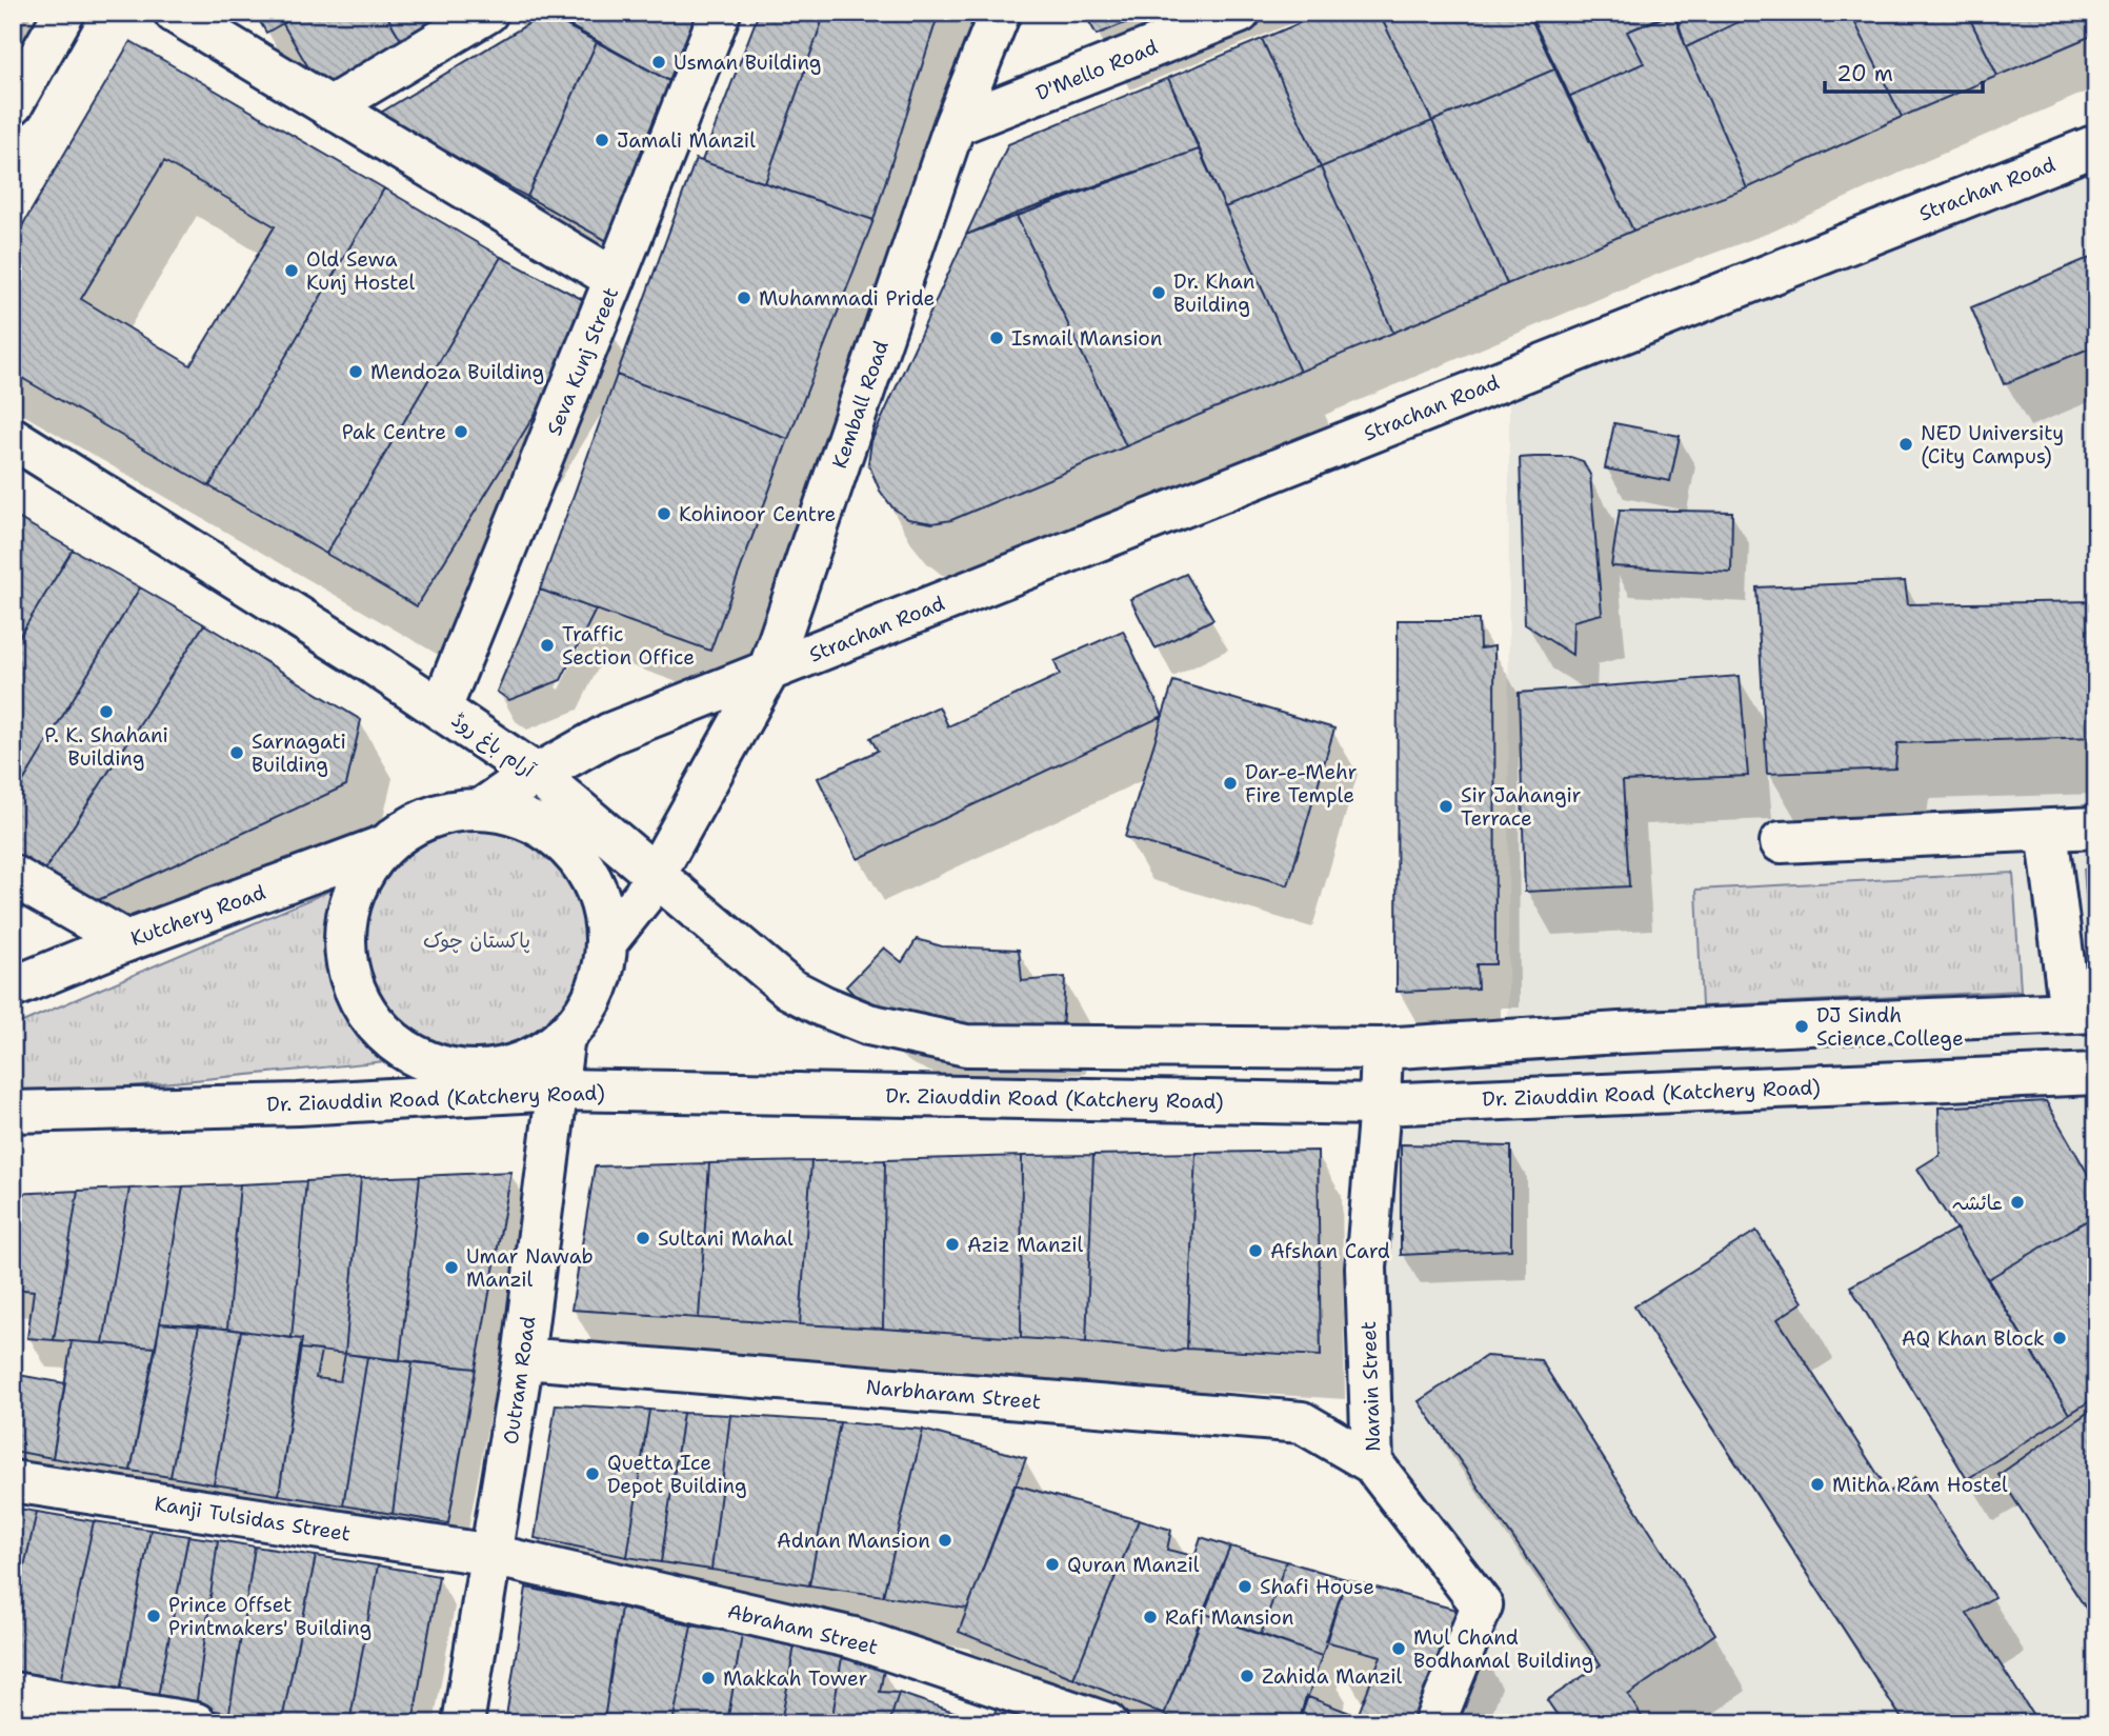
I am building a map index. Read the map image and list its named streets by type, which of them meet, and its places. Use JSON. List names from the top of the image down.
{
  "streets": {
    "main road": [
      "D'Mello Road",
      "Strachan Road",
      "Seva Kunj Street",
      "Kemball Road",
      "آرام باغ روڈ",
      "Kutchery Road",
      "Dr. Ziauddin Road (Katchery Road)",
      "Outram Road",
      "Narain Street",
      "Narbharam Street",
      "Kanji Tulsidas Street",
      "Abraham Street"
    ]
  },
  "crossings": [
    ["D'Mello Road", "Kemball Road"],
    ["Strachan Road", "Kemball Road"],
    ["Strachan Road", "آرام باغ روڈ"],
    ["Strachan Road", "Kutchery Road"],
    ["Strachan Road", "Outram Road"],
    ["Seva Kunj Street", "آرام باغ روڈ"],
    ["آرام باغ روڈ", "Narain Street"],
    ["Kutchery Road", "Outram Road"],
    ["Dr. Ziauddin Road (Katchery Road)", "Outram Road"],
    ["Dr. Ziauddin Road (Katchery Road)", "Narain Street"],
    ["Outram Road", "Narbharam Street"],
    ["Outram Road", "Kanji Tulsidas Street"],
    ["Outram Road", "Abraham Street"],
    ["Narain Street", "Narbharam Street"],
    ["Kanji Tulsidas Street", "Abraham Street"]
  ],
  "parks": ["پاکستان چوک"],
  "places": [
    "Usman Building",
    "Jamali Manzil",
    "Old Sewa Kunj Hostel",
    "Dr. Khan Building",
    "Muhammadi Pride",
    "Ismail Mansion",
    "Mendoza Building",
    "Pak Centre",
    "NED University (City Campus)",
    "Kohinoor Centre",
    "Traffic Section Office",
    "P. K. Shahani Building",
    "Sarnagati Building",
    "Dar-e-Mehr Fire Temple",
    "Sir Jahangir Terrace",
    "DJ Sindh Science College",
    "عائشہ",
    "Sultani Mahal",
    "Aziz Manzil",
    "Afshan Card",
    "Umar Nawab Manzil",
    "AQ Khan Block",
    "Quetta Ice Depot Building",
    "Mitha Ram Hostel",
    "Adnan Mansion",
    "Quran Manzil",
    "Shafi House",
    "Prince Offset Printmakers' Building",
    "Rafi Mansion",
    "Mul Chand Bodhamal Building",
    "Zahida Manzil",
    "Makkah Tower"
  ],
  "scale_bar": "20 m"
}
